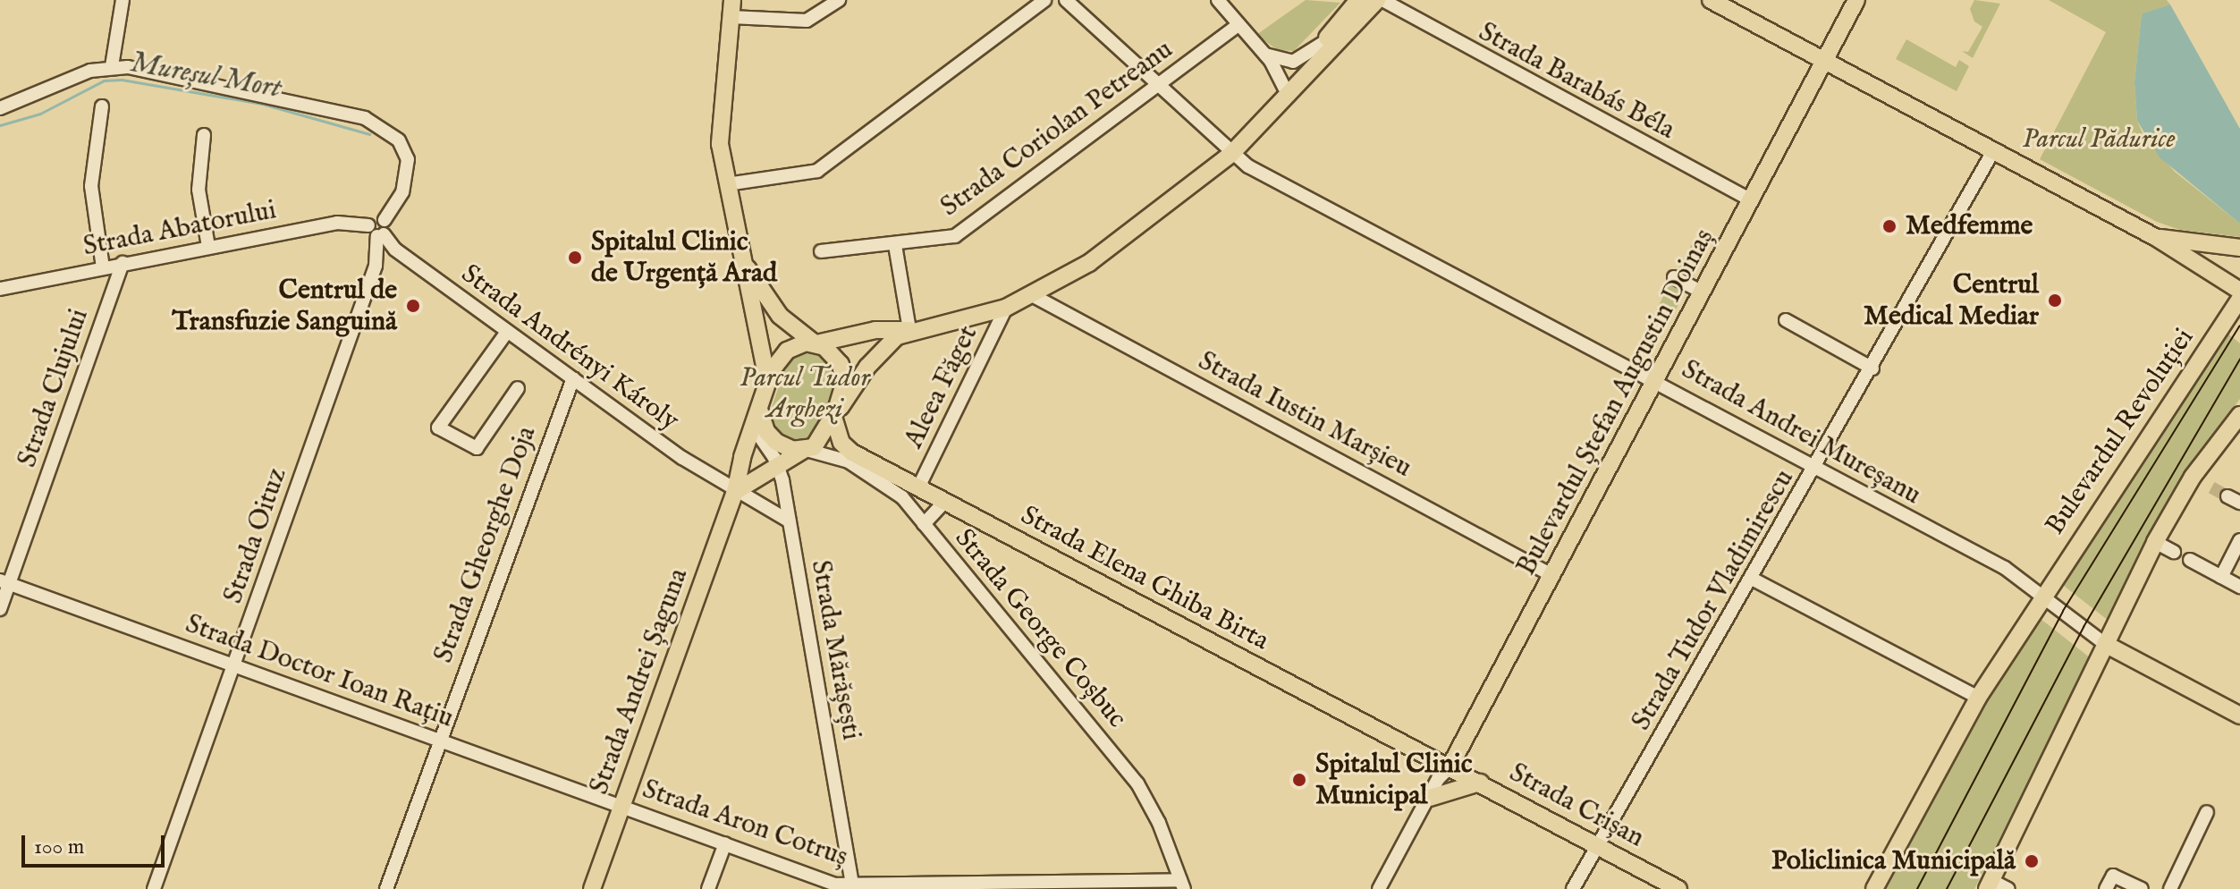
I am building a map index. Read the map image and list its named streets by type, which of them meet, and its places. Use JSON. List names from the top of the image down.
{
  "streets": {
    "main road": [
      "Bulevardul Ștefan Augustin Doinaș",
      "Bulevardul Revoluției",
      "Strada Elena Ghiba Birta",
      "Strada Andrei Șaguna",
      "Strada Crișan"
    ],
    "street": [
      "Strada Barabás Béla",
      "Strada Coriolan Petreanu",
      "Strada Abatorului",
      "Strada Andrényi Károly",
      "Aleea Făget",
      "Strada Clujului",
      "Strada Iustin Marșieu",
      "Strada Andrei Mureșanu",
      "Strada Oituz",
      "Strada Gheorghe Doja",
      "Strada Tudor Vladimirescu",
      "Strada George Coșbuc",
      "Strada Mărășești",
      "Strada Doctor Ioan Rațiu",
      "Strada Aron Cotruș"
    ]
  },
  "crossings": [
    ["Strada Barabás Béla", "Bulevardul Ștefan Augustin Doinaș"],
    ["Strada Coriolan Petreanu", "Strada Andrei Mureșanu"],
    ["Strada Abatorului", "Strada Andrényi Károly"],
    ["Strada Abatorului", "Strada Clujului"],
    ["Strada Abatorului", "Strada Oituz"],
    ["Strada Andrényi Károly", "Strada Oituz"],
    ["Strada Andrényi Károly", "Strada Gheorghe Doja"],
    ["Strada Andrényi Károly", "Strada Andrei Șaguna"],
    ["Aleea Făget", "Strada Elena Ghiba Birta"],
    ["Strada Clujului", "Strada Doctor Ioan Rațiu"],
    ["Bulevardul Ștefan Augustin Doinaș", "Strada Iustin Marșieu"],
    ["Bulevardul Ștefan Augustin Doinaș", "Strada Andrei Mureșanu"],
    ["Bulevardul Ștefan Augustin Doinaș", "Strada Elena Ghiba Birta"],
    ["Bulevardul Ștefan Augustin Doinaș", "Strada Crișan"],
    ["Bulevardul Revoluției", "Strada Andrei Mureșanu"],
    ["Strada Andrei Mureșanu", "Strada Tudor Vladimirescu"],
    ["Strada Oituz", "Strada Doctor Ioan Rațiu"],
    ["Strada Gheorghe Doja", "Strada Doctor Ioan Rațiu"],
    ["Strada Elena Ghiba Birta", "Strada George Coșbuc"],
    ["Strada Elena Ghiba Birta", "Strada Andrei Șaguna"],
    ["Strada Elena Ghiba Birta", "Strada Crișan"],
    ["Strada Tudor Vladimirescu", "Strada Crișan"],
    ["Strada George Coșbuc", "Strada Andrei Șaguna"],
    ["Strada George Coșbuc", "Strada Aron Cotruș"],
    ["Strada Mărășești", "Strada Andrei Șaguna"],
    ["Strada Mărășești", "Strada Aron Cotruș"],
    ["Strada Doctor Ioan Rațiu", "Strada Andrei Șaguna"],
    ["Strada Doctor Ioan Rațiu", "Strada Aron Cotruș"],
    ["Strada Andrei Șaguna", "Strada Aron Cotruș"]
  ],
  "water": ["Mureșul Mort"],
  "parks": ["Parcul Pădurice", "Parcul Tudor Arghezi"],
  "places": [
    "Medfemme",
    "Spitalul Clinic de Urgență Arad",
    "Centrul Medical Mediar",
    "Centrul de Transfuzie Sanguină",
    "Spitalul Clinic Municipal",
    "Policlinica Municipală"
  ],
  "scale_bar": "100 m"
}
